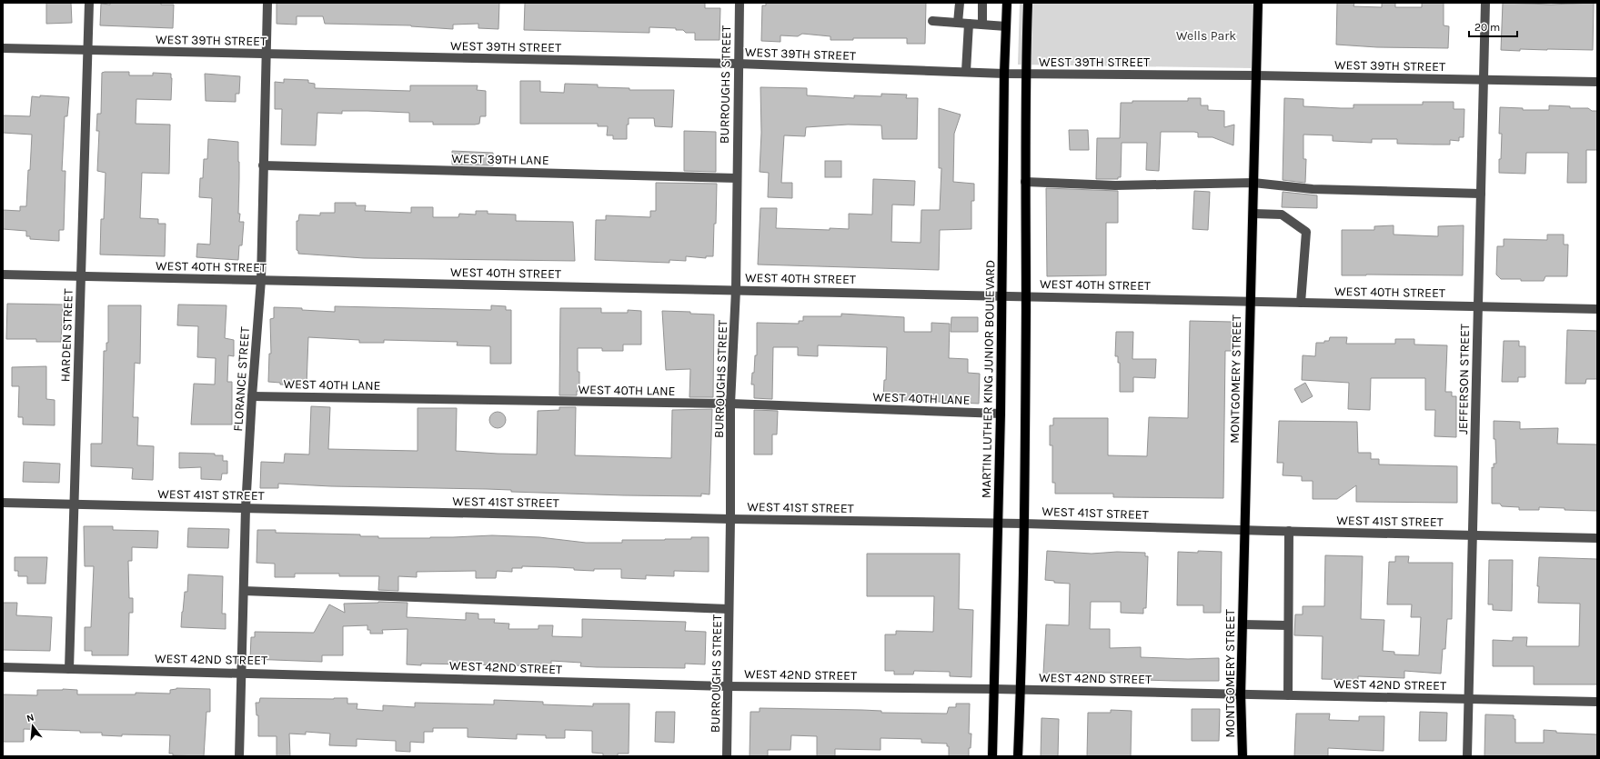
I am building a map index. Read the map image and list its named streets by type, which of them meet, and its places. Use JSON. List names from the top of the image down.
{
  "streets": {
    "main road": ["MARTIN LUTHER KING JUNIOR BOULEVARD", "MONTGOMERY STREET"],
    "street": [
      "WEST 39TH STREET",
      "BURROUGHS STREET",
      "WEST 39TH LANE",
      "WEST 40TH STREET",
      "HARDEN STREET",
      "FLORANCE STREET",
      "JEFFERSON STREET",
      "WEST 40TH LANE",
      "WEST 41ST STREET",
      "WEST 42ND STREET"
    ]
  },
  "crossings": [
    ["WEST 39TH STREET", "BURROUGHS STREET"],
    ["WEST 39TH STREET", "HARDEN STREET"],
    ["WEST 39TH STREET", "FLORANCE STREET"],
    ["WEST 39TH STREET", "MARTIN LUTHER KING JUNIOR BOULEVARD"],
    ["WEST 39TH STREET", "MONTGOMERY STREET"],
    ["WEST 39TH STREET", "JEFFERSON STREET"],
    ["BURROUGHS STREET", "WEST 39TH LANE"],
    ["BURROUGHS STREET", "WEST 40TH STREET"],
    ["BURROUGHS STREET", "WEST 40TH LANE"],
    ["BURROUGHS STREET", "WEST 41ST STREET"],
    ["BURROUGHS STREET", "WEST 42ND STREET"],
    ["WEST 39TH LANE", "FLORANCE STREET"],
    ["WEST 40TH STREET", "HARDEN STREET"],
    ["WEST 40TH STREET", "FLORANCE STREET"],
    ["WEST 40TH STREET", "MARTIN LUTHER KING JUNIOR BOULEVARD"],
    ["WEST 40TH STREET", "MONTGOMERY STREET"],
    ["WEST 40TH STREET", "JEFFERSON STREET"],
    ["HARDEN STREET", "WEST 41ST STREET"],
    ["HARDEN STREET", "WEST 42ND STREET"],
    ["FLORANCE STREET", "WEST 40TH LANE"],
    ["FLORANCE STREET", "WEST 41ST STREET"],
    ["FLORANCE STREET", "WEST 42ND STREET"],
    ["MARTIN LUTHER KING JUNIOR BOULEVARD", "WEST 40TH LANE"],
    ["MARTIN LUTHER KING JUNIOR BOULEVARD", "WEST 41ST STREET"],
    ["MARTIN LUTHER KING JUNIOR BOULEVARD", "WEST 42ND STREET"],
    ["MONTGOMERY STREET", "WEST 41ST STREET"],
    ["MONTGOMERY STREET", "WEST 42ND STREET"],
    ["JEFFERSON STREET", "WEST 41ST STREET"],
    ["JEFFERSON STREET", "WEST 42ND STREET"]
  ],
  "parks": ["Wells Park"],
  "scale_bar": "20 m",
  "north": "top"
}
